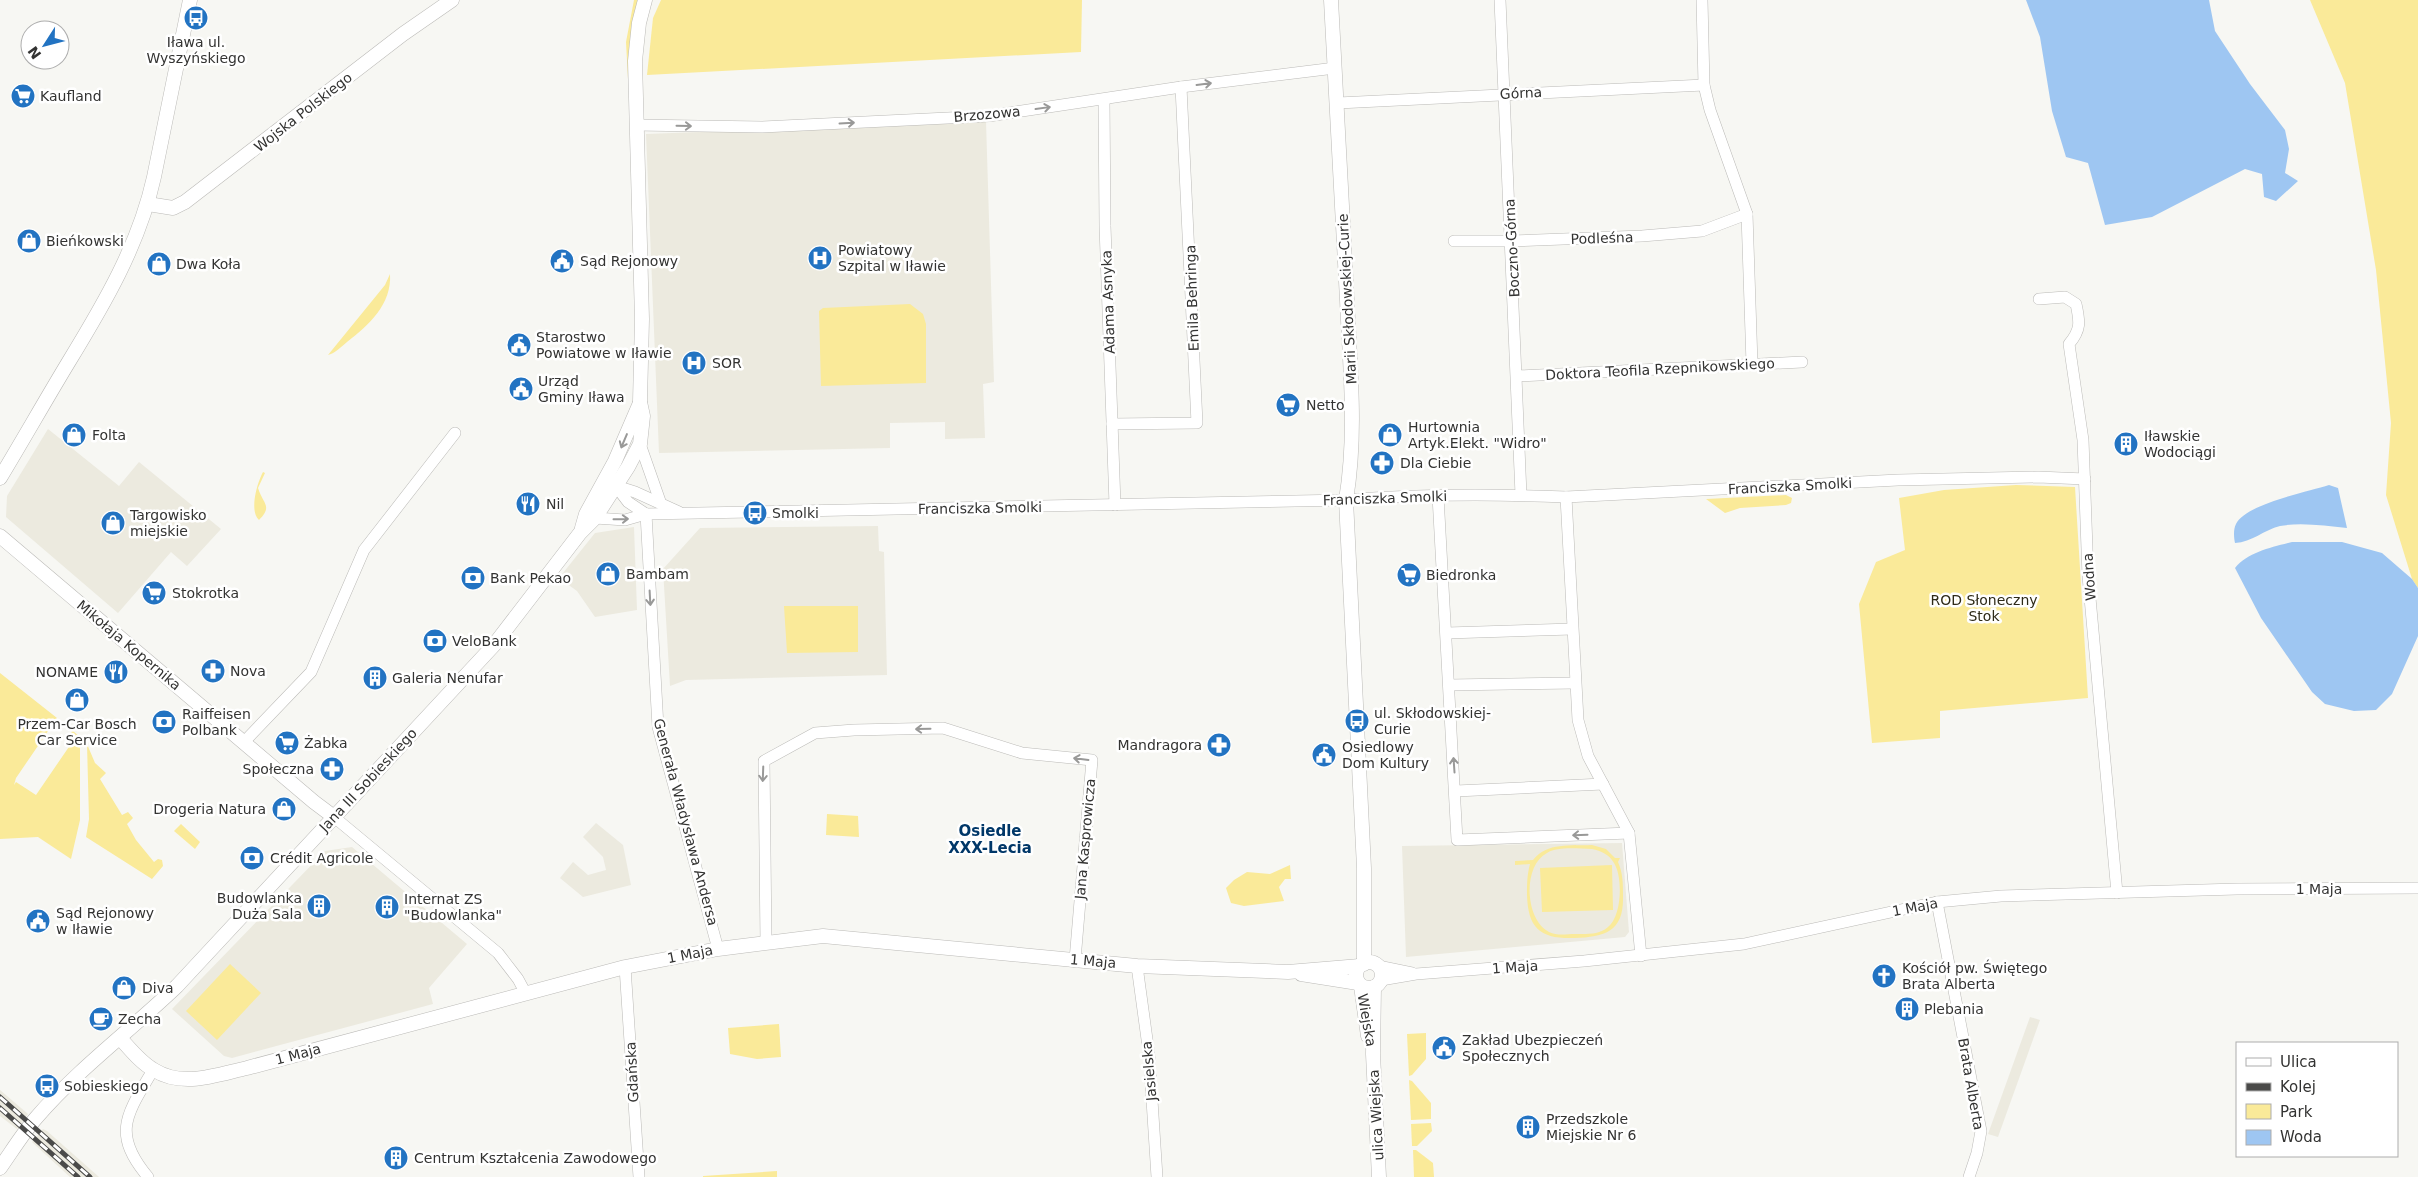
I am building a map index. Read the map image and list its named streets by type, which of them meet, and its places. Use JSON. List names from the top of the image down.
{
  "streets": {
    "street": [
      "Górna",
      "Wojska Polskiego",
      "Brzozowa",
      "Podleśna",
      "Boczno-Górna",
      "Emila Behringa",
      "Marii Skłodowskiej-Curie",
      "Adama Asnyka",
      "Doktora Teofila Rzepnikowskiego",
      "Franciszka Smolki",
      "Wodna",
      "Mikołaja Kopernika",
      "Jana III Sobieskiego",
      "Generała Władysława Andersa",
      "Jana Kasprowicza",
      "1 Maja",
      "Wiejska",
      "Jasielska",
      "Gdańska",
      "Brata Alberta",
      "ulica Wiejska"
    ]
  },
  "crossings": [
    ["Górna", "Boczno-Górna"],
    ["Górna", "Marii Skłodowskiej-Curie"],
    ["Brzozowa", "Emila Behringa"],
    ["Brzozowa", "Marii Skłodowskiej-Curie"],
    ["Brzozowa", "Adama Asnyka"],
    ["Podleśna", "Boczno-Górna"],
    ["Boczno-Górna", "Doktora Teofila Rzepnikowskiego"],
    ["Boczno-Górna", "Franciszka Smolki"],
    ["Emila Behringa", "Adama Asnyka"],
    ["Marii Skłodowskiej-Curie", "Franciszka Smolki"],
    ["Marii Skłodowskiej-Curie", "1 Maja"],
    ["Adama Asnyka", "Franciszka Smolki"],
    ["Franciszka Smolki", "Wodna"],
    ["Franciszka Smolki", "Jana III Sobieskiego"],
    ["Franciszka Smolki", "Generała Władysława Andersa"],
    ["Wodna", "1 Maja"],
    ["Mikołaja Kopernika", "Jana III Sobieskiego"],
    ["Mikołaja Kopernika", "1 Maja"],
    ["Jana III Sobieskiego", "1 Maja"],
    ["Generała Władysława Andersa", "1 Maja"],
    ["Jana Kasprowicza", "1 Maja"],
    ["1 Maja", "Wiejska"],
    ["1 Maja", "Jasielska"],
    ["1 Maja", "Gdańska"],
    ["1 Maja", "Brata Alberta"],
    ["Wiejska", "ulica Wiejska"]
  ],
  "one_way": ["Brzozowa", "Generała Władysława Andersa"],
  "districts": ["Osiedle XXX-Lecia"],
  "parks": ["ROD Słoneczny Stok"],
  "places": {
    "bus stop": [
      "Iława ul. Wyszyńskiego",
      "Smolki",
      "ul. Skłodowskiej- Curie",
      "Sobieskiego"
    ],
    "supermarket": [
      "Kaufland",
      "Netto",
      "Biedronka",
      "Stokrotka",
      "Żabka"
    ],
    "shop": [
      "Bieńkowski",
      "Dwa Koła",
      "Folta",
      "Hurtownia Artyk.Elekt. \"Widro\"",
      "Targowisko miejskie",
      "Bambam",
      "Przem-Car Bosch Car Service",
      "Drogeria Natura",
      "Diva"
    ],
    "hospital": ["Powiatowy Szpital w Iławie", "SOR"],
    "public building": [
      "Sąd Rejonowy",
      "Starostwo Powiatowe w Iławie",
      "Urząd Gminy Iława",
      "Osiedlowy Dom Kultury",
      "Sąd Rejonowy w Iławie",
      "Zakład Ubezpieczeń Społecznych"
    ],
    "building": [
      "Iławskie Wodociągi",
      "Galeria Nenufar",
      "Budowlanka Duża Sala",
      "Internat ZS \"Budowlanka\"",
      "Plebania",
      "Przedszkole Miejskie Nr 6",
      "Centrum Kształcenia Zawodowego"
    ],
    "pharmacy": [
      "Dla Ciebie",
      "Nova",
      "Mandragora",
      "Społeczna"
    ],
    "restaurant": ["Nil", "NONAME"],
    "bank": [
      "Bank Pekao",
      "VeloBank",
      "Raiffeisen Polbank",
      "Crédit Agricole"
    ],
    "church": ["Kościół pw. Świętego Brata Alberta"],
    "cafe": ["Zecha"]
  },
  "legend": [
    "Ulica",
    "Kolej",
    "Park",
    "Woda"
  ],
  "north": "bottom left"
}
